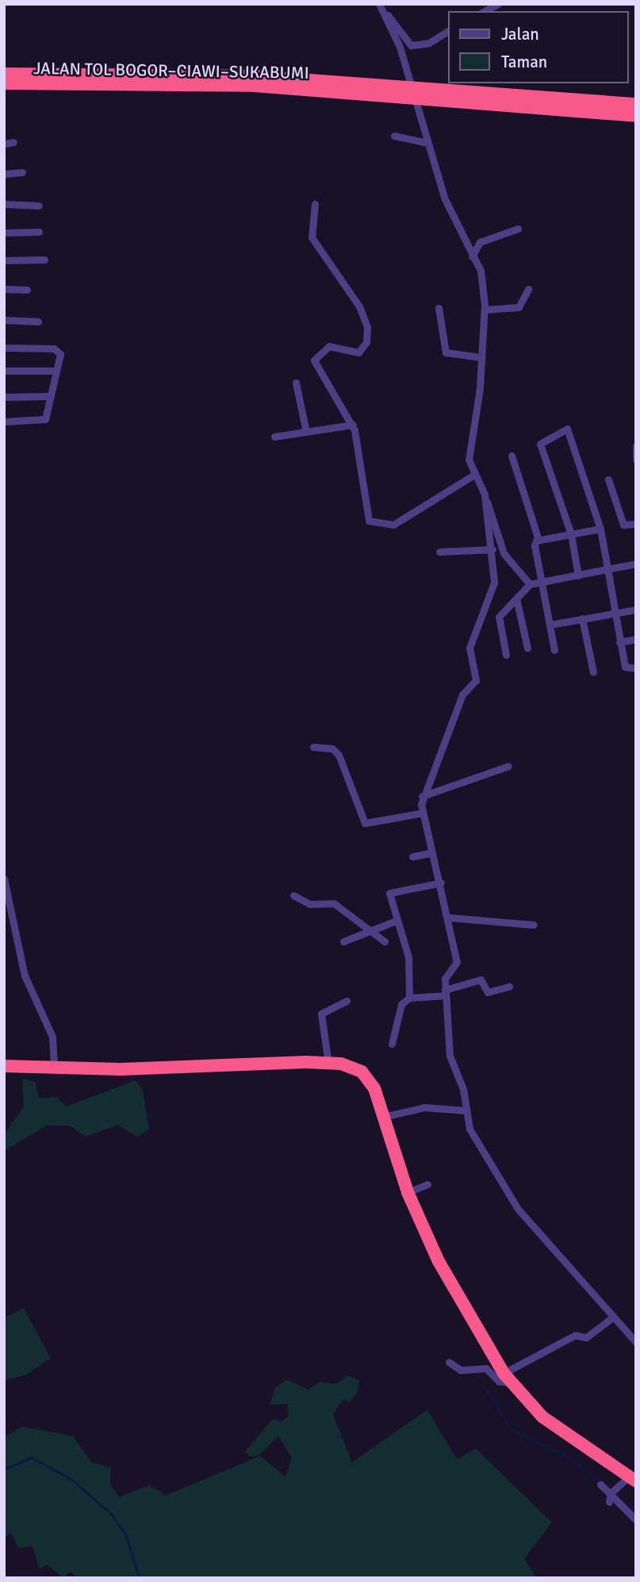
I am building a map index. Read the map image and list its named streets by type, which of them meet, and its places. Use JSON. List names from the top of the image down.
{
  "streets": {
    "highway": ["JALAN TOL BOGOR–CIAWI–SUKABUMI"]
  },
  "legend": ["Jalan", "Taman"]
}
